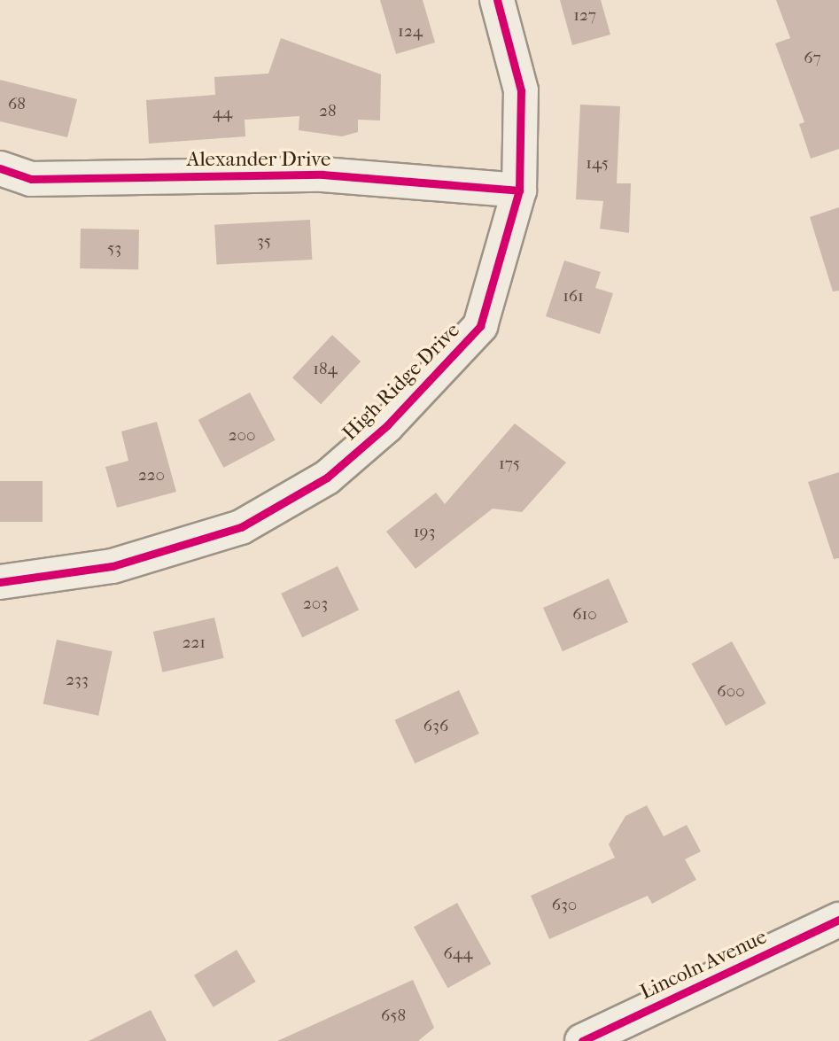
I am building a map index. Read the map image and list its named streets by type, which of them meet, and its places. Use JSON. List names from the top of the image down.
{
  "streets": {
    "street": ["Alexander Drive", "High Ridge Drive", "Lincoln Avenue"]
  },
  "crossings": [
    ["Alexander Drive", "High Ridge Drive"]
  ],
  "house_numbers": [
    "127",
    "124",
    "67",
    "68",
    "28",
    "44",
    "145",
    "35",
    "53",
    "161",
    "184",
    "200",
    "175",
    "220",
    "193",
    "203",
    "610",
    "221",
    "233",
    "600",
    "636",
    "630",
    "644",
    "658"
  ]
}
